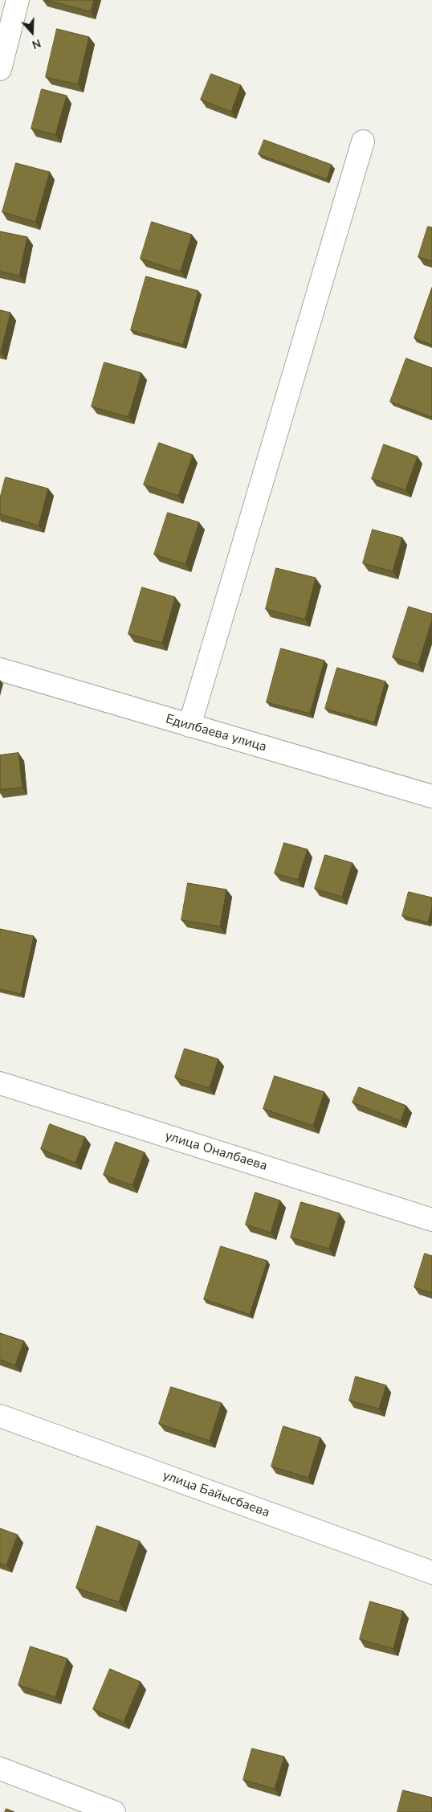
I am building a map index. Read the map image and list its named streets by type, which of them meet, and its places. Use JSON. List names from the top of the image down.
{
  "streets": {
    "street": ["Едилбаева улица", "улица Оналбаева", "улица Байысбаева"]
  },
  "north": "bottom"
}
